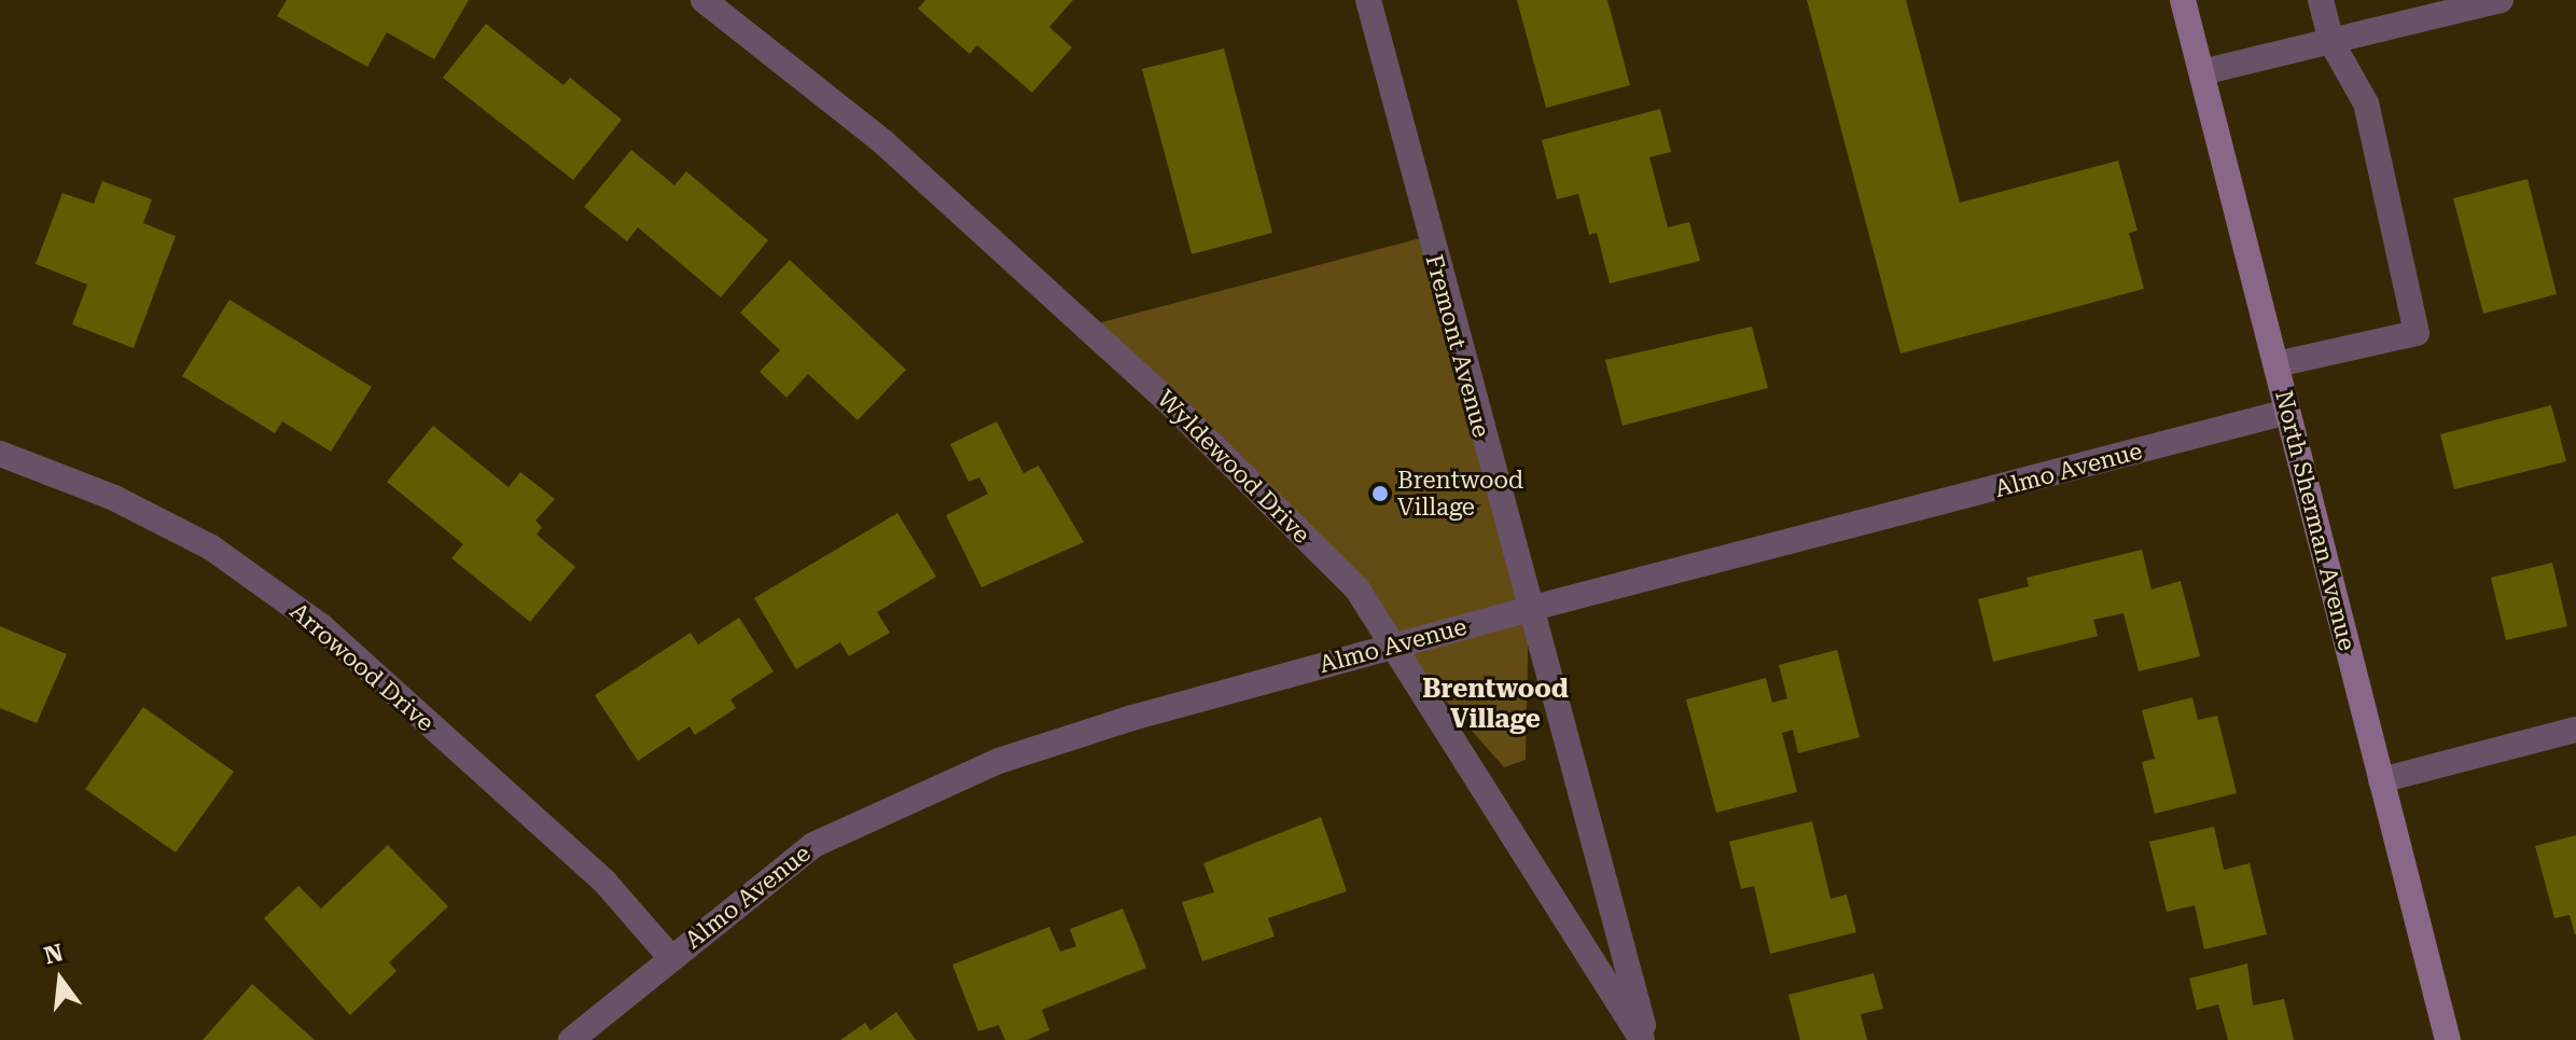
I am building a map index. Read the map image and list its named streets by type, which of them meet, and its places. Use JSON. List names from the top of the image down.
{
  "streets": {
    "street": [
      "Fremont Avenue",
      "Wyldewood Drive",
      "Almo Avenue",
      "North Sherman Avenue",
      "Arrowood Drive"
    ]
  },
  "crossings": [
    ["Fremont Avenue", "Wyldewood Drive"],
    ["Fremont Avenue", "Almo Avenue"],
    ["Wyldewood Drive", "Almo Avenue"],
    ["Almo Avenue", "North Sherman Avenue"],
    ["Almo Avenue", "Arrowood Drive"]
  ],
  "districts": ["Brentwood Village"],
  "places": ["Brentwood Village"],
  "north": "top"
}
